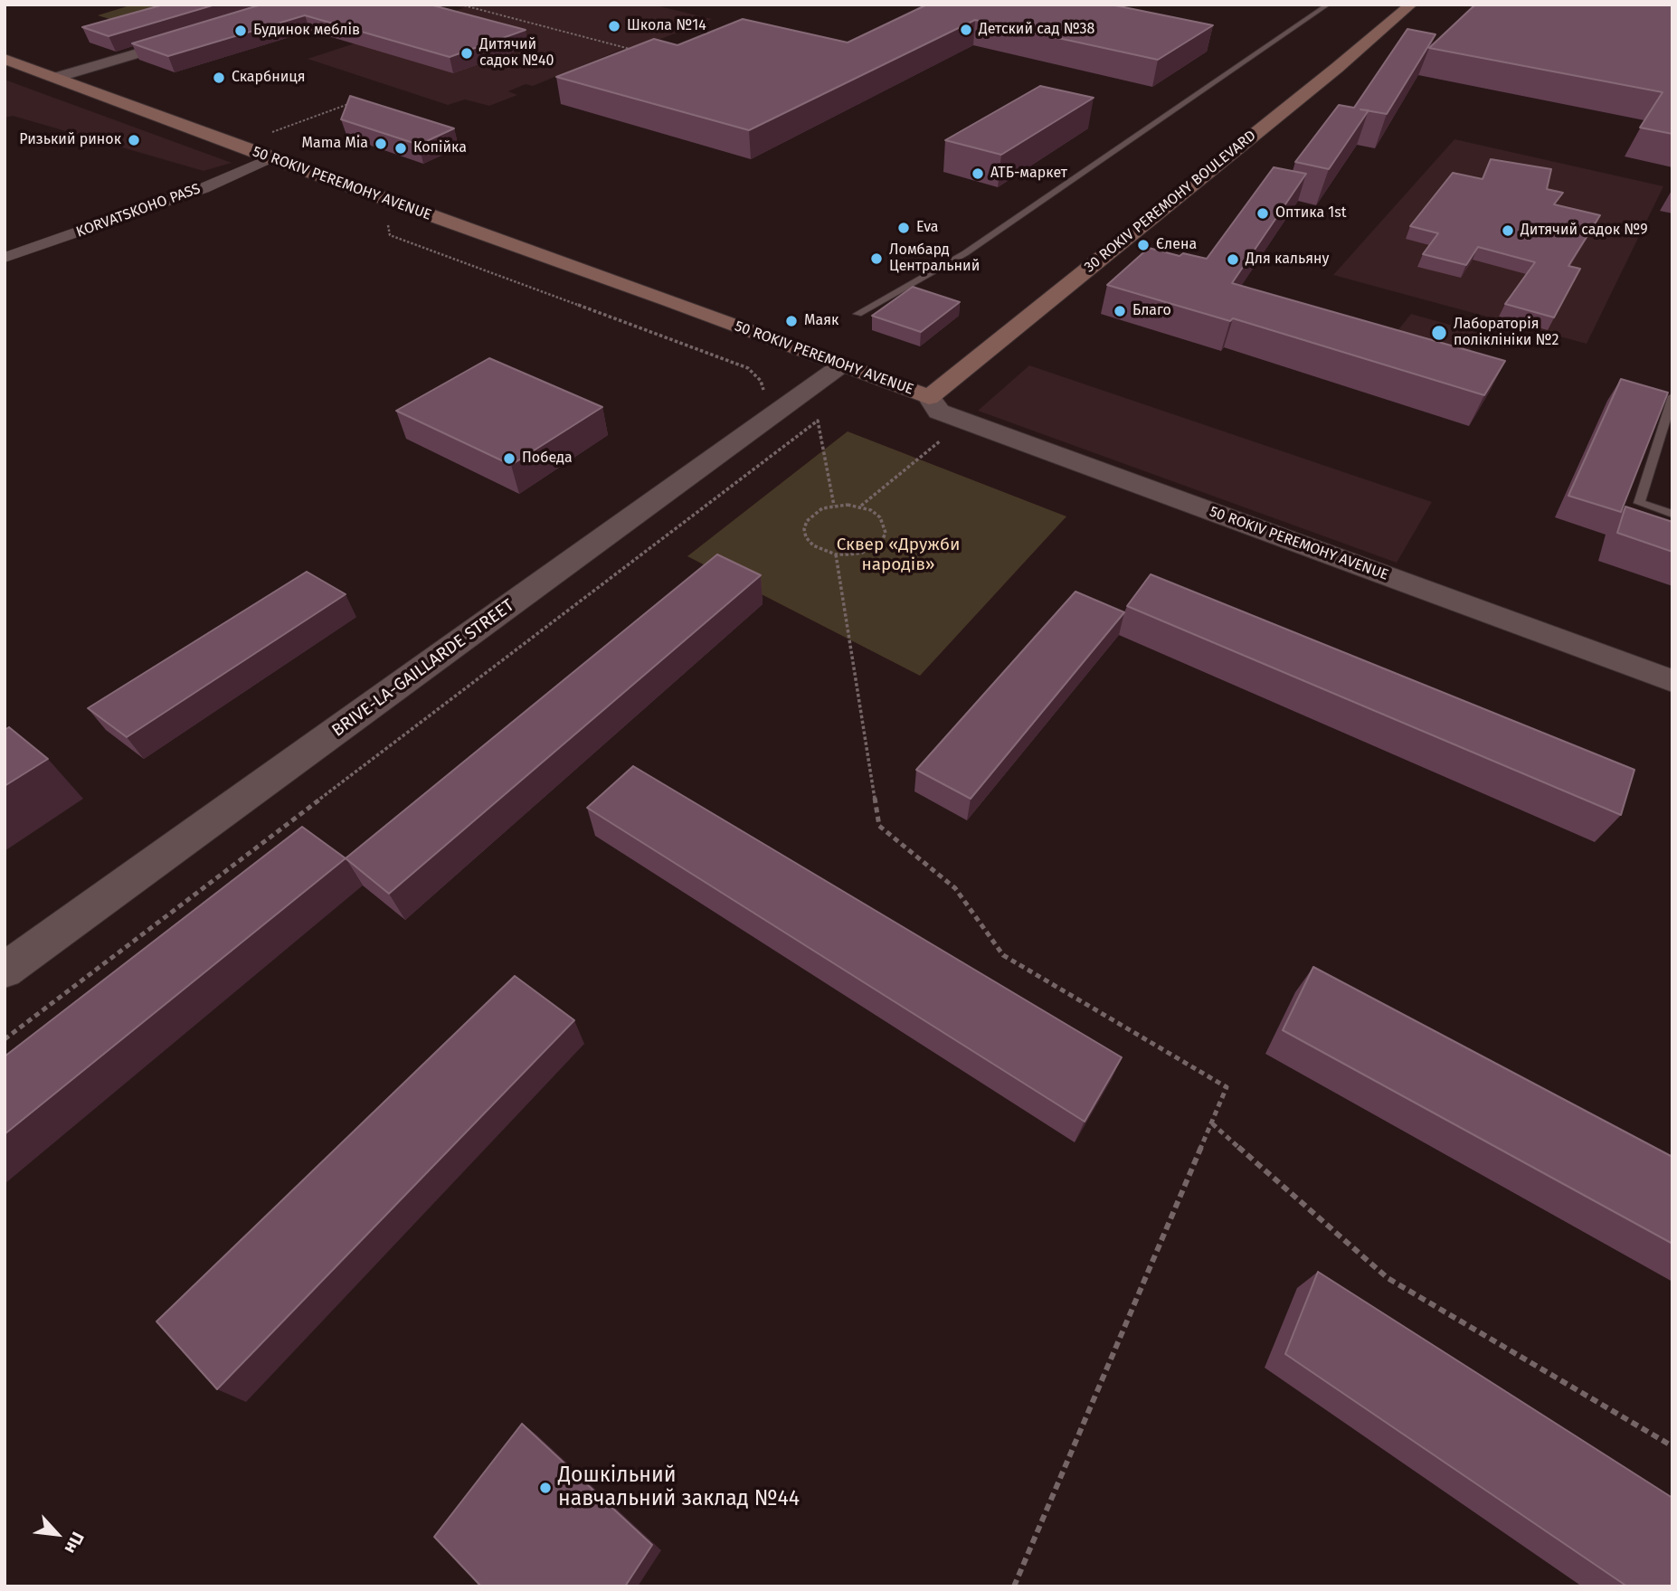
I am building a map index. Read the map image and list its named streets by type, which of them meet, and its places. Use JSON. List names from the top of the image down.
{
  "streets": {
    "main road": ["50 ROKIV PEREMOHY AVENUE", "30 ROKIV PEREMOHY BOULEVARD"],
    "street": ["KORVATSKOHO PASS", "BRIVE-LA-GAILLARDE STREET"]
  },
  "crossings": [
    ["50 ROKIV PEREMOHY AVENUE", "30 ROKIV PEREMOHY BOULEVARD"],
    ["50 ROKIV PEREMOHY AVENUE", "KORVATSKOHO PASS"],
    ["50 ROKIV PEREMOHY AVENUE", "BRIVE-LA-GAILLARDE STREET"]
  ],
  "parks": ["Сквер «Дружби народів»"],
  "places": [
    "Школа №14",
    "Детский сад №38",
    "Будинок меблів",
    "Дитячий садок №40",
    "Скарбниця",
    "Ризький ринок",
    "Mama Mia",
    "Копійка",
    "АТБ-маркет",
    "Оптика 1st",
    "Eva",
    "Дитячий садок №9",
    "Єлена",
    "Ломбард Центральний",
    "Для кальяну",
    "Благо",
    "Маяк",
    "Лабораторія поліклініки №2",
    "Победа",
    "Дошкільний навчальний заклад №44"
  ],
  "north": "bottom right"
}
